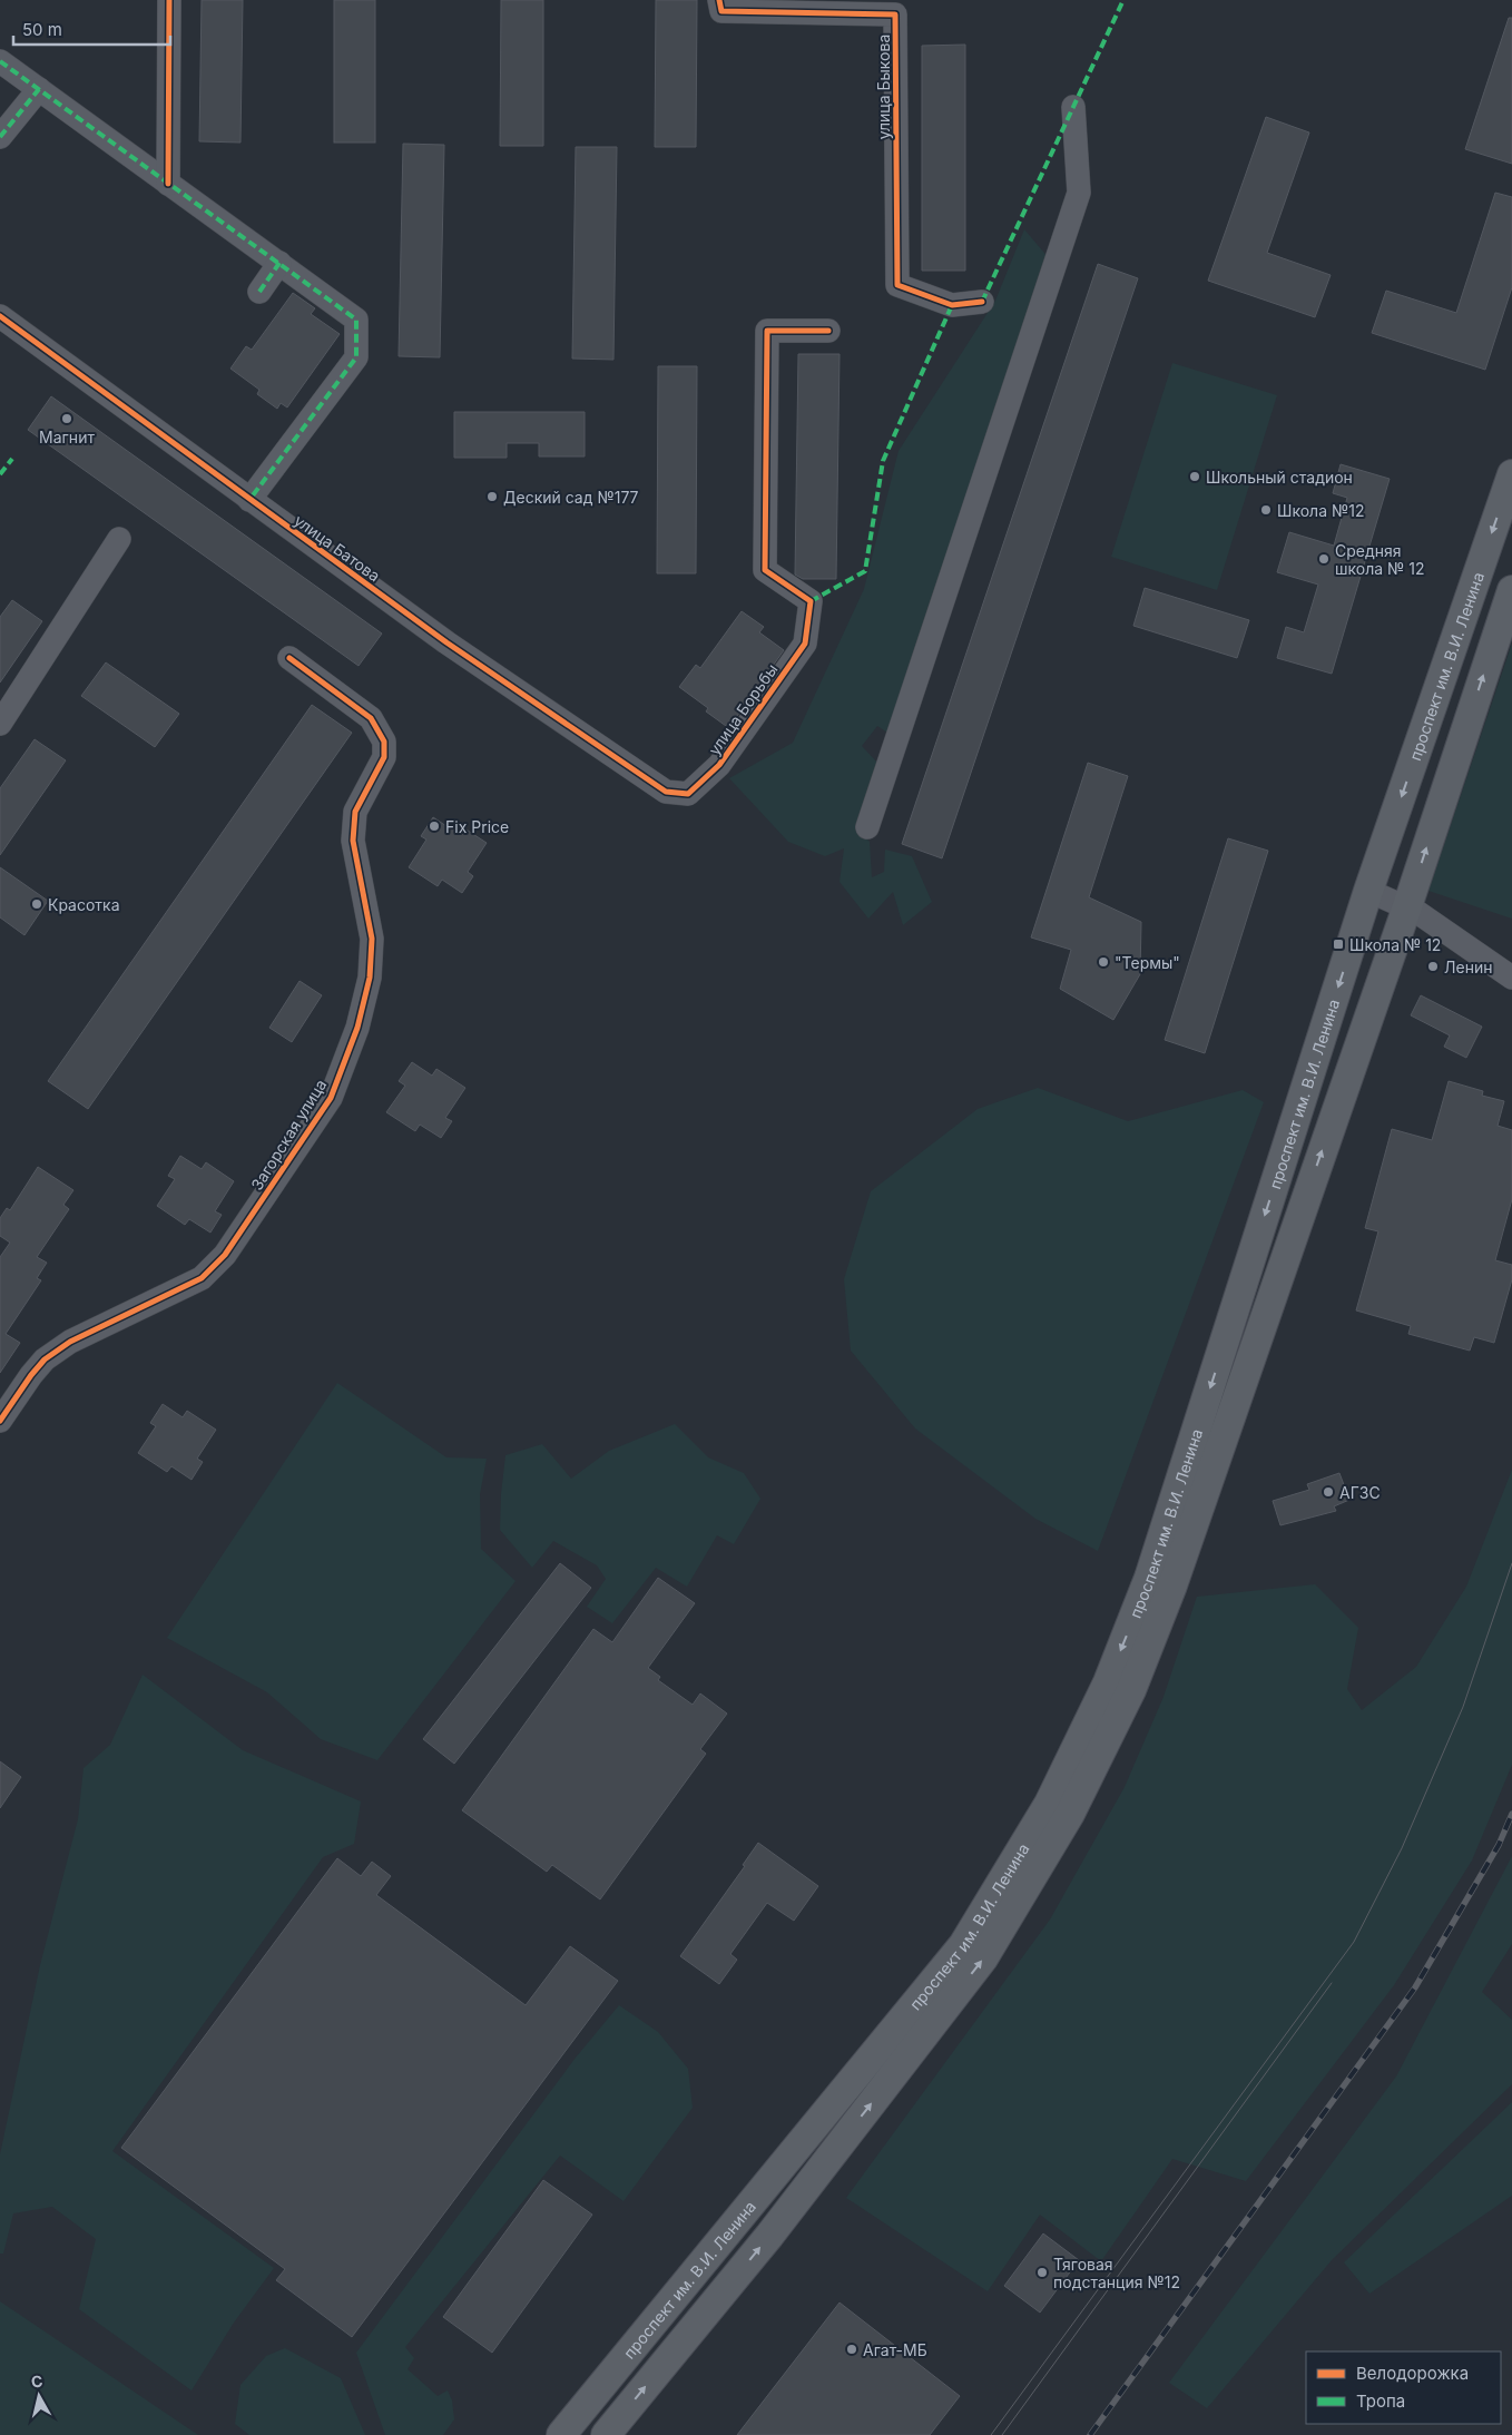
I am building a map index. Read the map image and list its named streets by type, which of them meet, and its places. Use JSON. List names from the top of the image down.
{
  "streets": {
    "main road": ["проспект им. В.И. Ленина"],
    "street": [
      "улица Быкова",
      "улица Батова",
      "улица Борьбы",
      "Загорская улица"
    ]
  },
  "crossings": [
    ["улица Батова", "улица Борьбы"]
  ],
  "places": {
    "other": [
      "Магнит",
      "Школьный стадион",
      "Деский сад №177",
      "Школа №12",
      "Средняя школа № 12",
      "Fix Price",
      "Красотка",
      "\"Термы\"",
      "Ленин",
      "АГЗС",
      "Тяговая подстанция №12",
      "Агат-МБ"
    ],
    "transit": ["Школа № 12"]
  },
  "legend": ["Велодорожка", "Тропа"],
  "scale_bar": "50 m",
  "north": "top"
}
